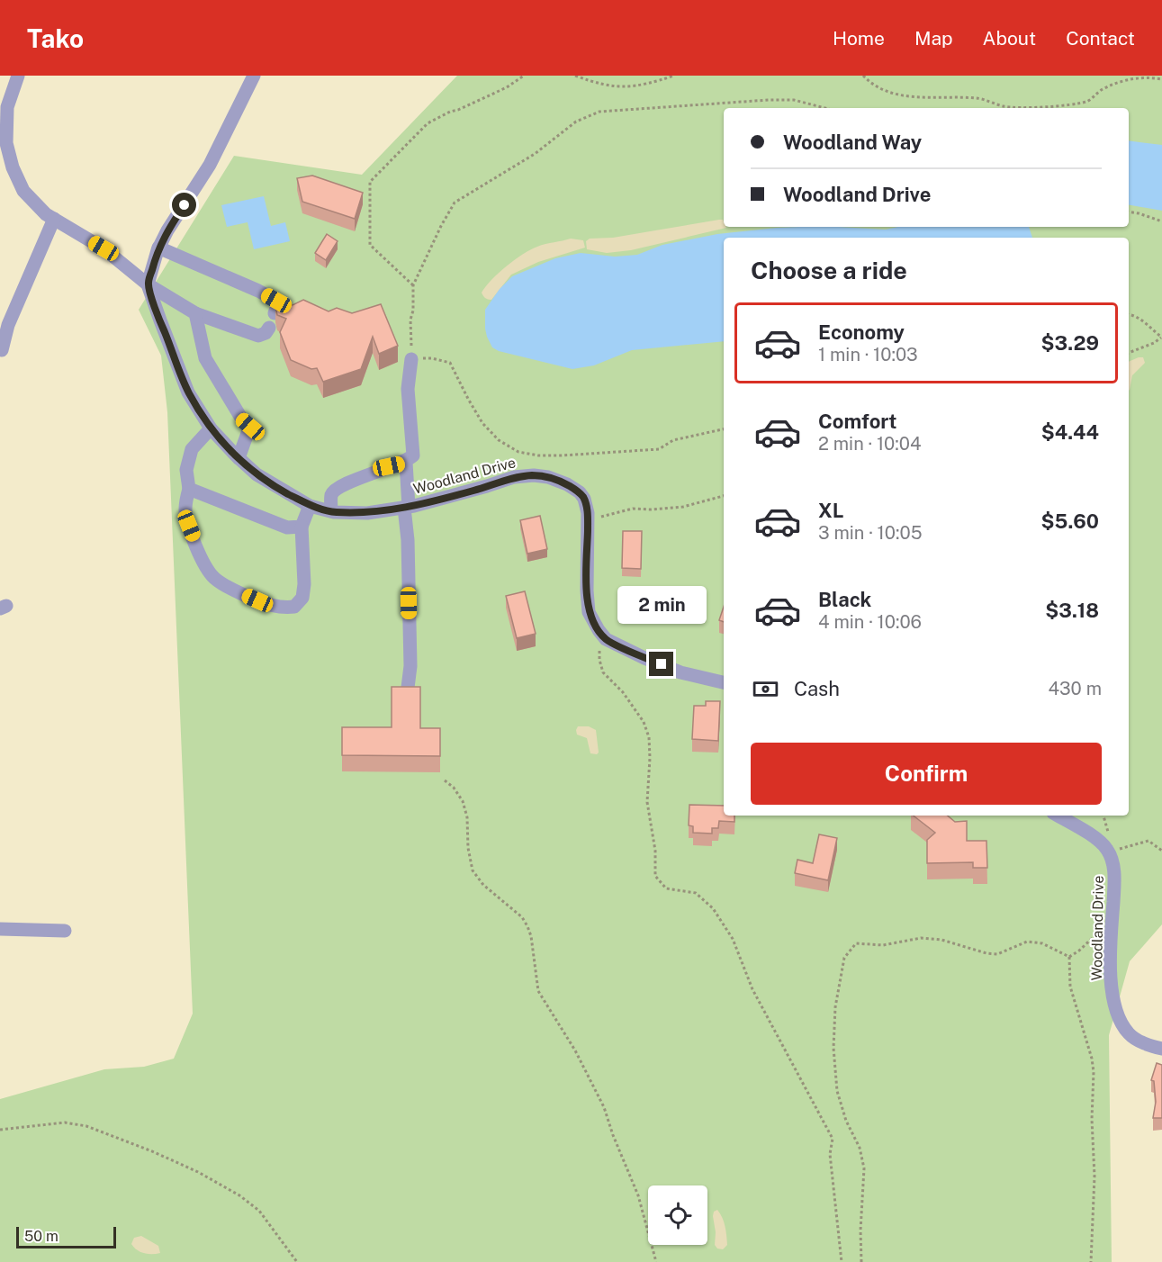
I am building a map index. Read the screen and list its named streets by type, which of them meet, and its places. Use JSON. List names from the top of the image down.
{
  "streets": {
    "street": ["Woodland Drive"]
  },
  "scale_bar": "50 m",
  "page": {
    "header": "Tako",
    "nav": [
      "Home",
      "Map",
      "About",
      "Contact"
    ],
    "banner": ["Woodland Way", "Woodland Drive"],
    "heading": "Choose a ride",
    "list": [
      {
        "name": "Economy",
        "note": "1 min · 10:03",
        "value": "$3.29"
      },
      {
        "name": "Comfort",
        "note": "2 min · 10:04",
        "value": "$4.44"
      },
      {
        "name": "XL",
        "note": "3 min · 10:05",
        "value": "$5.60"
      },
      {
        "name": "Black",
        "note": "4 min · 10:06",
        "value": "$3.18"
      }
    ],
    "bubble": "2 min",
    "pay": ["Cash", "430 m"],
    "buttons": "Confirm",
    "scale": "50 m"
  }
}
